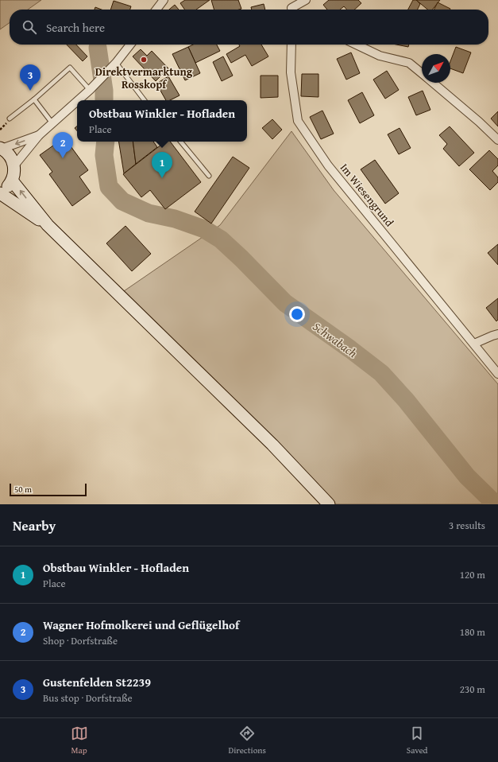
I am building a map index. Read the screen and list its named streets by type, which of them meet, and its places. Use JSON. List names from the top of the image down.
{
  "streets": {
    "street": ["Im Wiesengrund"]
  },
  "water": ["Schwabach"],
  "places": ["Direktvermarktung Rosskopf"],
  "scale_bar": "50 m",
  "north": "top right",
  "page": {
    "search": "Search here",
    "pins": ["3", "2", "1"],
    "popup": ["Obstbau Winkler - Hofladen", "Place"],
    "scale": "50 m",
    "heading": ["Nearby", "3 results"],
    "list": [
      {
        "mark": "1",
        "name": "Obstbau Winkler - Hofladen",
        "note": "Place",
        "value": "120 m"
      },
      {
        "mark": "2",
        "name": "Wagner Hofmolkerei und Geflügelhof",
        "note": "Shop · Dorfstraße",
        "value": "180 m"
      },
      {
        "mark": "3",
        "name": "Gustenfelden St2239",
        "note": "Bus stop · Dorfstraße",
        "value": "230 m"
      }
    ],
    "nav": ["Map", "Directions", "Saved"]
  }
}
